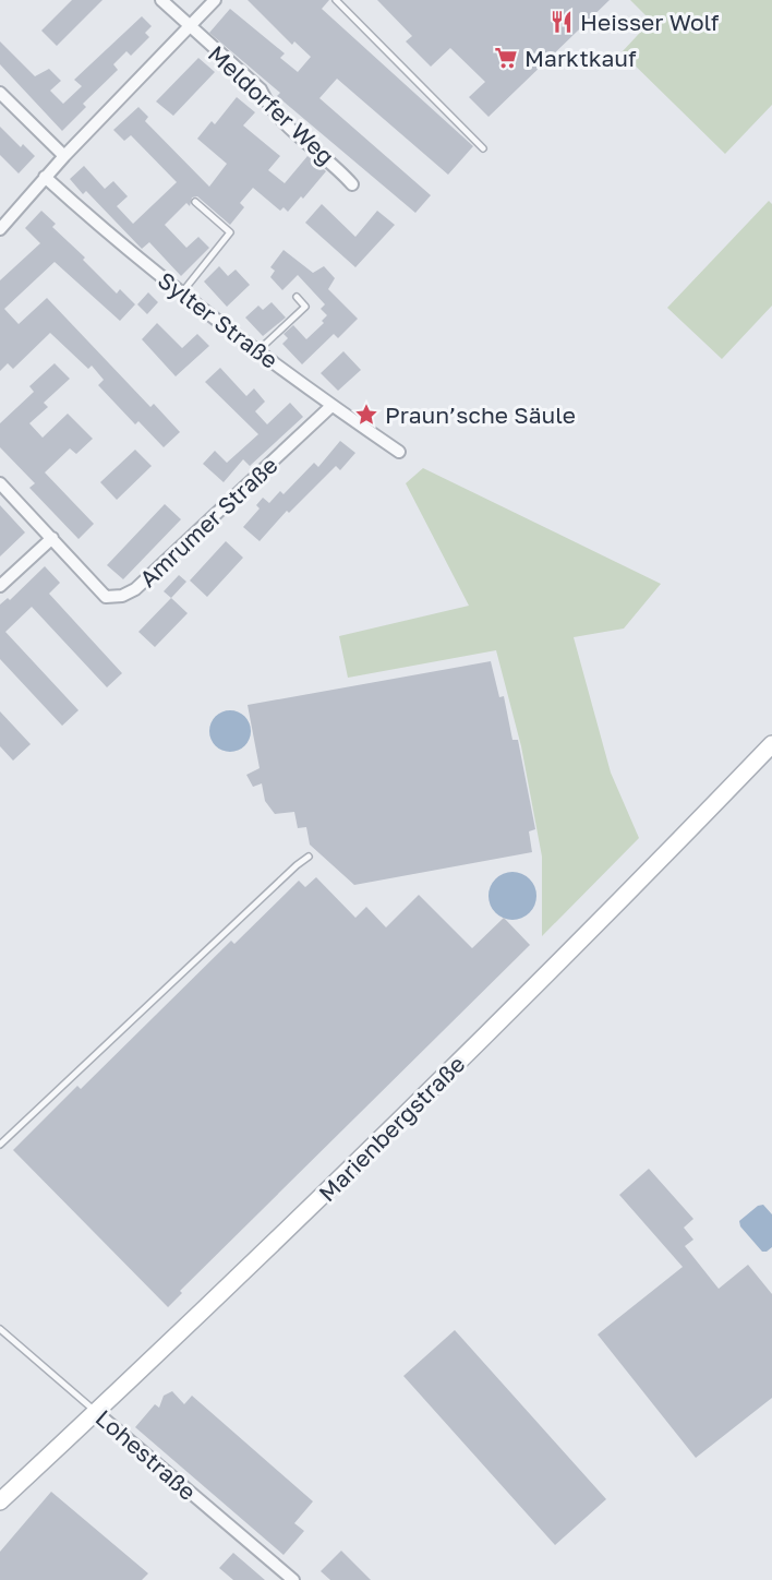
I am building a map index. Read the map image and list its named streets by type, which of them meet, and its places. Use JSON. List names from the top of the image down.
{
  "streets": {
    "main road": ["Marienbergstraße"],
    "street": [
      "Meldorfer Weg",
      "Sylter Straße",
      "Amrumer Straße",
      "Lohestraße"
    ]
  },
  "crossings": [
    ["Sylter Straße", "Amrumer Straße"],
    ["Marienbergstraße", "Lohestraße"]
  ],
  "places": {
    "restaurant": ["Heisser Wolf"],
    "supermarket": ["Marktkauf"],
    "place": ["Praun’sche Säule"]
  }
}
